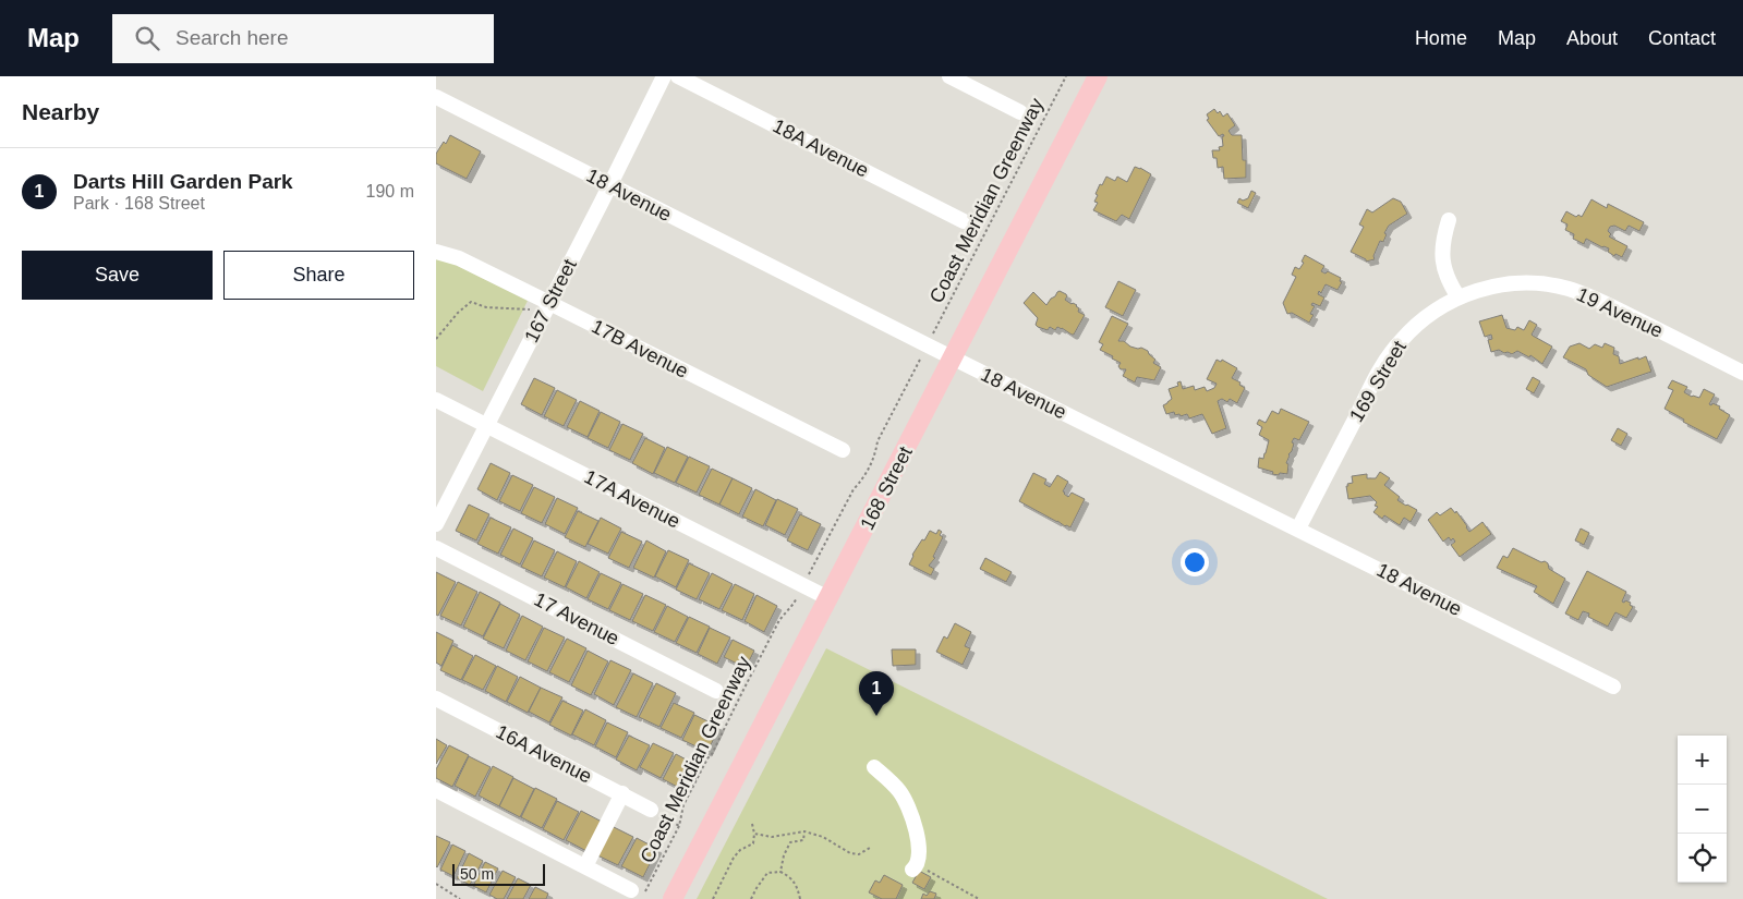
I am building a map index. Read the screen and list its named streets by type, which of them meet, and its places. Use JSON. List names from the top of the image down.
{
  "streets": {
    "main road": ["168 Street"],
    "street": [
      "18A Avenue",
      "18 Avenue",
      "167 Street",
      "19 Avenue",
      "17B Avenue",
      "169 Street",
      "17A Avenue",
      "17 Avenue",
      "16A Avenue"
    ],
    "path": ["Coast Meridian Greenway"]
  },
  "crossings": [
    ["18 Avenue", "167 Street"],
    ["18 Avenue", "169 Street"],
    ["18 Avenue", "168 Street"],
    ["167 Street", "17B Avenue"],
    ["167 Street", "17A Avenue"],
    ["19 Avenue", "169 Street"],
    ["168 Street", "17A Avenue"]
  ],
  "scale_bar": "50 m",
  "page": {
    "header": "Map",
    "search": "Search here",
    "nav": [
      "Home",
      "Map",
      "About",
      "Contact"
    ],
    "heading": "Nearby",
    "list": [
      {
        "mark": "1",
        "name": "Darts Hill Garden Park",
        "note": "Park · 168 Street",
        "value": "190 m"
      }
    ],
    "buttons": ["Save", "Share"],
    "pins": "1",
    "map_buttons": ["+", "−"],
    "scale": "50 m"
  }
}
